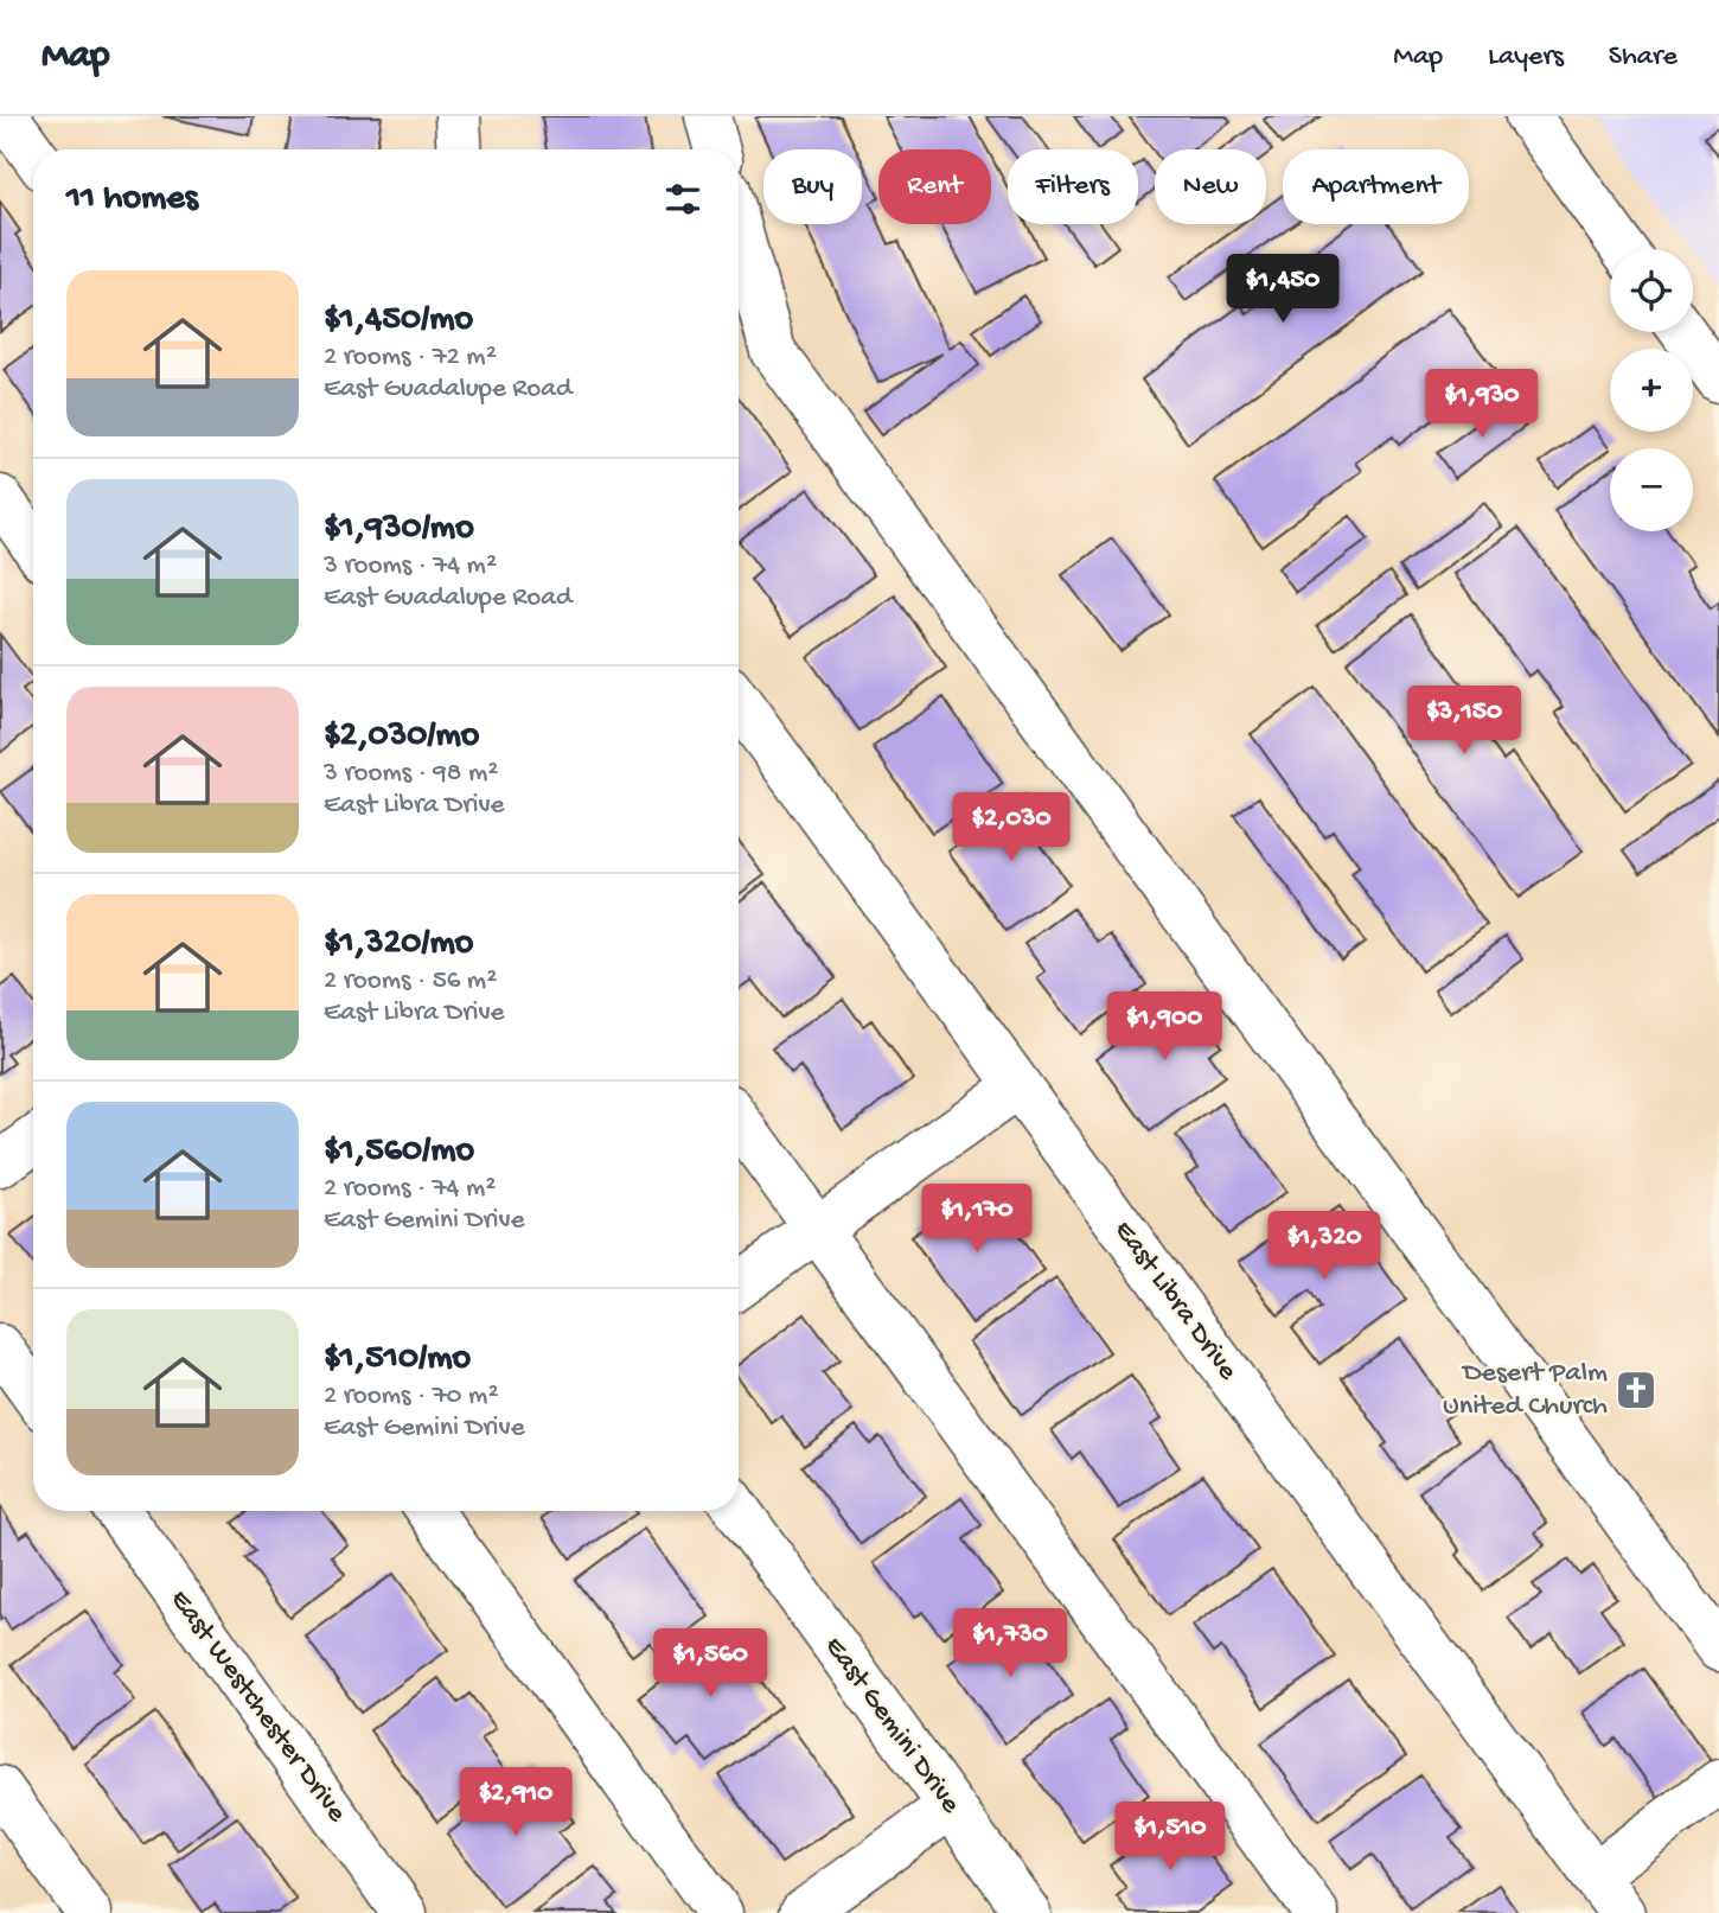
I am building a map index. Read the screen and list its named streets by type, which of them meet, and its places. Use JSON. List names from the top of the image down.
{
  "streets": {
    "street": ["East Libra Drive", "East Westchester Drive", "East Gemini Drive"]
  },
  "places": {
    "church": ["Desert Palm United Church"]
  },
  "page": {
    "header": "Map",
    "nav": ["Map", "Layers", "Share"],
    "chip": [
      "Buy",
      "Rent",
      "Filters",
      "New",
      "Apartment"
    ],
    "heading": "11 homes",
    "map_buttons": ["+", "−"],
    "list": [
      {
        "name": "$1,450/mo",
        "note": "2 rooms · 72 m² · East Guadalupe Road"
      },
      {
        "name": "$1,930/mo",
        "note": "3 rooms · 74 m² · East Guadalupe Road"
      },
      {
        "name": "$2,030/mo",
        "note": "3 rooms · 98 m² · East Libra Drive"
      },
      {
        "name": "$1,320/mo",
        "note": "2 rooms · 56 m² · East Libra Drive"
      },
      {
        "name": "$1,560/mo",
        "note": "2 rooms · 74 m² · East Gemini Drive"
      },
      {
        "name": "$1,510/mo",
        "note": "2 rooms · 70 m² · East Gemini Drive"
      }
    ],
    "price": [
      "$1,450",
      "$1,930",
      "$3,150",
      "$2,030",
      "$1,900",
      "$1,170",
      "$1,320",
      "$1,730",
      "$1,560",
      "$2,910",
      "$1,510"
    ]
  }
}
